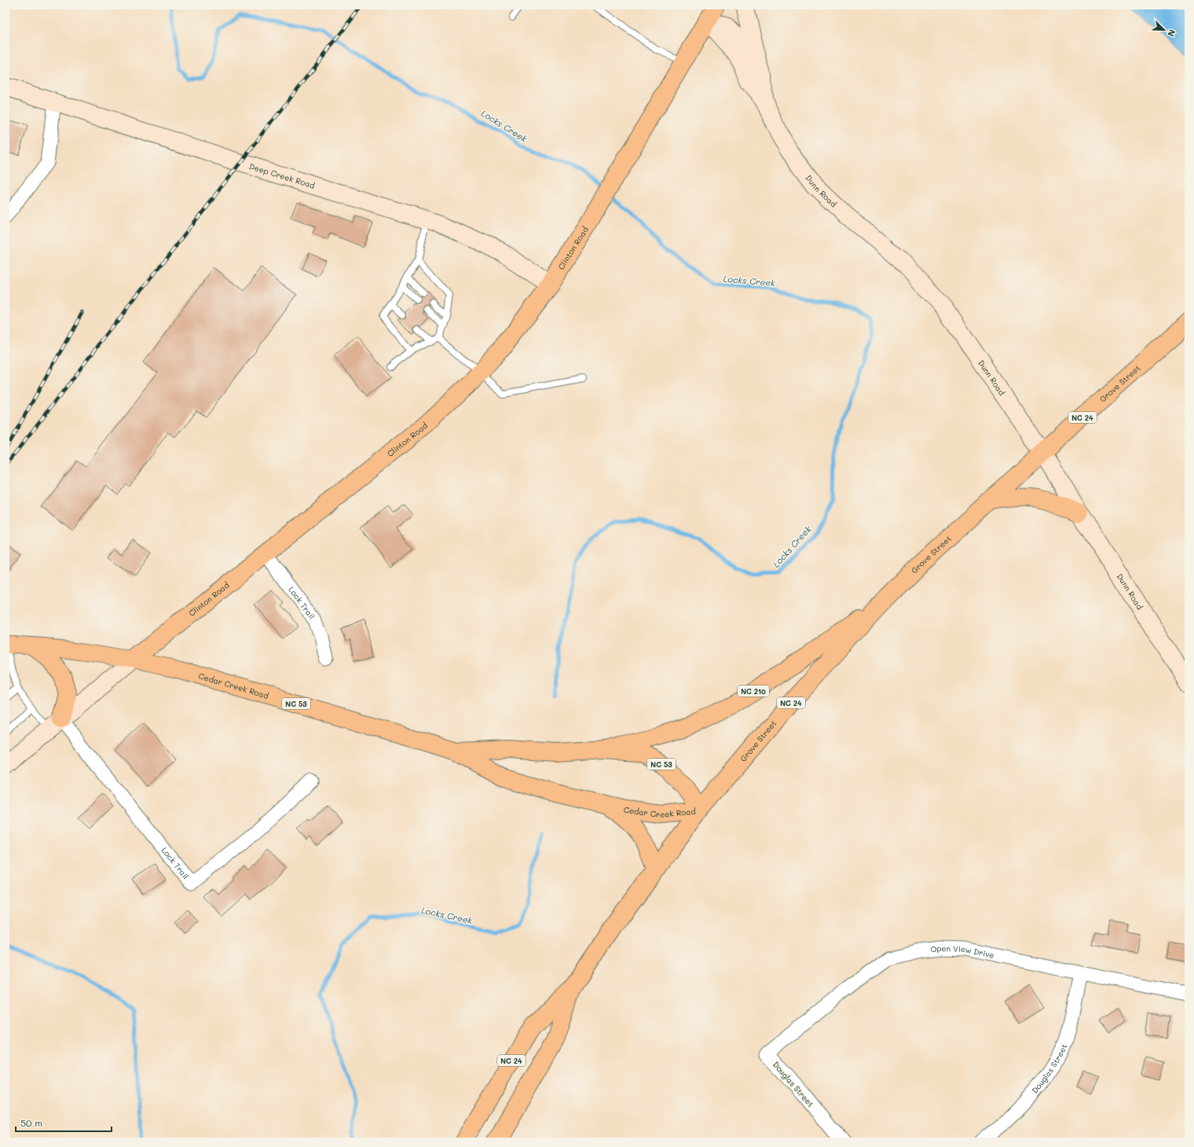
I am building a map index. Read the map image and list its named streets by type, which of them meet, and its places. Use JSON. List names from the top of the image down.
{
  "streets": {
    "main road": [
      "Clinton Road",
      "Grove Street",
      "NC 24",
      "Cedar Creek Road",
      "NC 210",
      "NC 53"
    ],
    "street": [
      "Deep Creek Road",
      "Dunn Road",
      "Lock Trail",
      "Open View Drive",
      "Douglas Street"
    ]
  },
  "crossings": [
    ["Deep Creek Road", "Clinton Road"],
    ["Dunn Road", "Clinton Road"],
    ["Dunn Road", "Grove Street"],
    ["Clinton Road", "Lock Trail"],
    ["Clinton Road", "Cedar Creek Road"],
    ["Grove Street", "NC 24"],
    ["Grove Street", "Cedar Creek Road"],
    ["Grove Street", "NC 210"],
    ["NC 24", "Cedar Creek Road"],
    ["Cedar Creek Road", "NC 210"],
    ["Open View Drive", "Douglas Street"]
  ],
  "water": ["Locks Creek"],
  "scale_bar": "50 m",
  "north": "bottom right"
}
